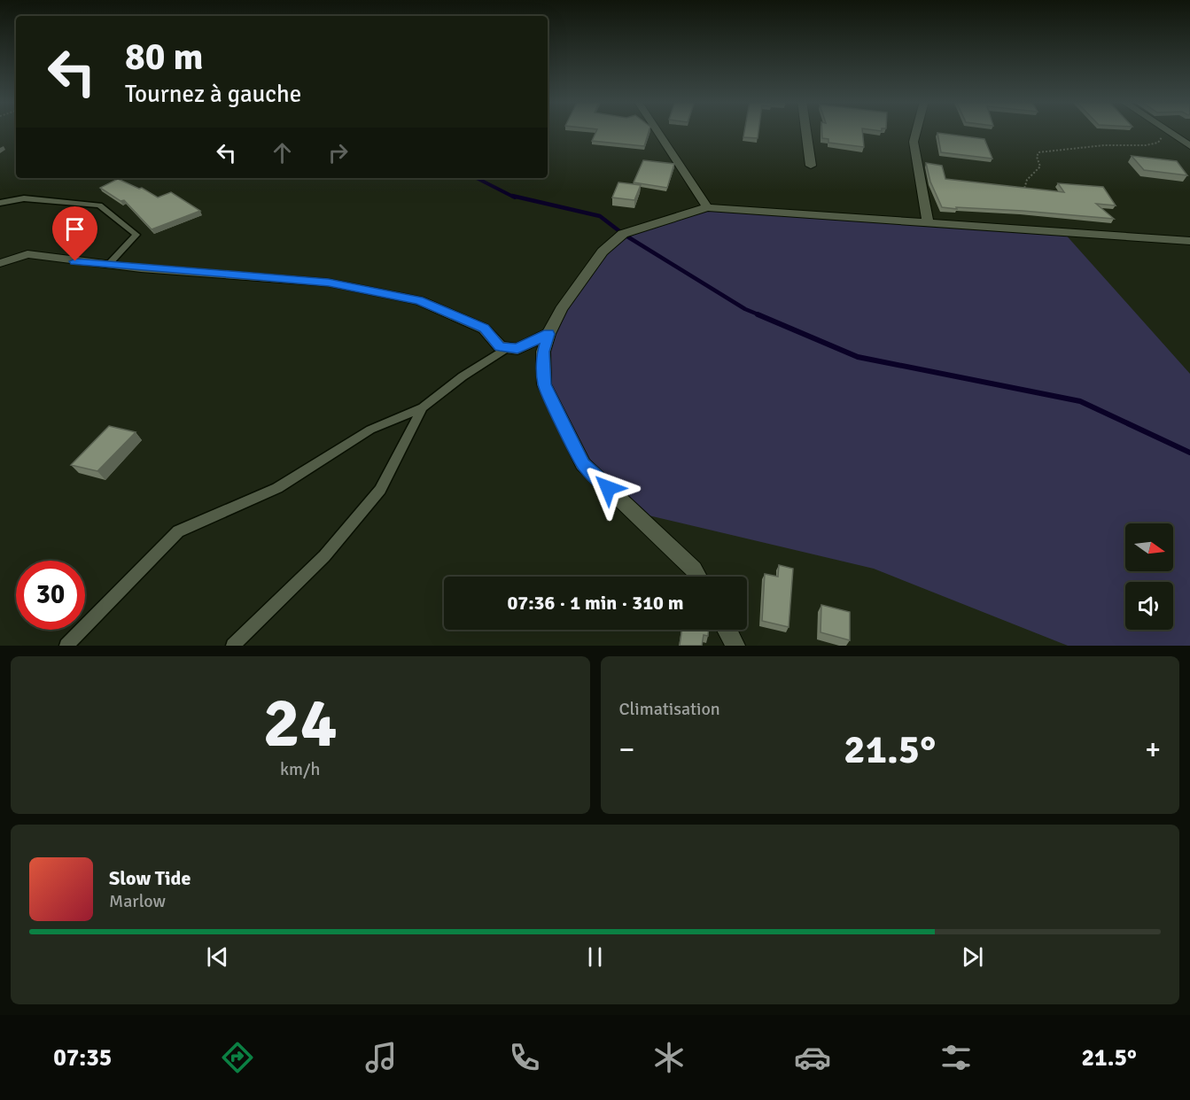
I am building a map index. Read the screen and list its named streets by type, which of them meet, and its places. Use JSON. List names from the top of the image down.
{
  "north": "right",
  "page": {
    "turn": ["80 m", "Tournez à gauche"],
    "limit": "30",
    "trip": "07:36 · 1 min · 310 m",
    "tile": [
      ["24", "km/h"],
      "Climatisation"
    ],
    "heat": ["−", "21.5°", "+"],
    "song": ["Slow Tide", "Marlow"],
    "tabs": ["07:35", "21.5°"]
  }
}
